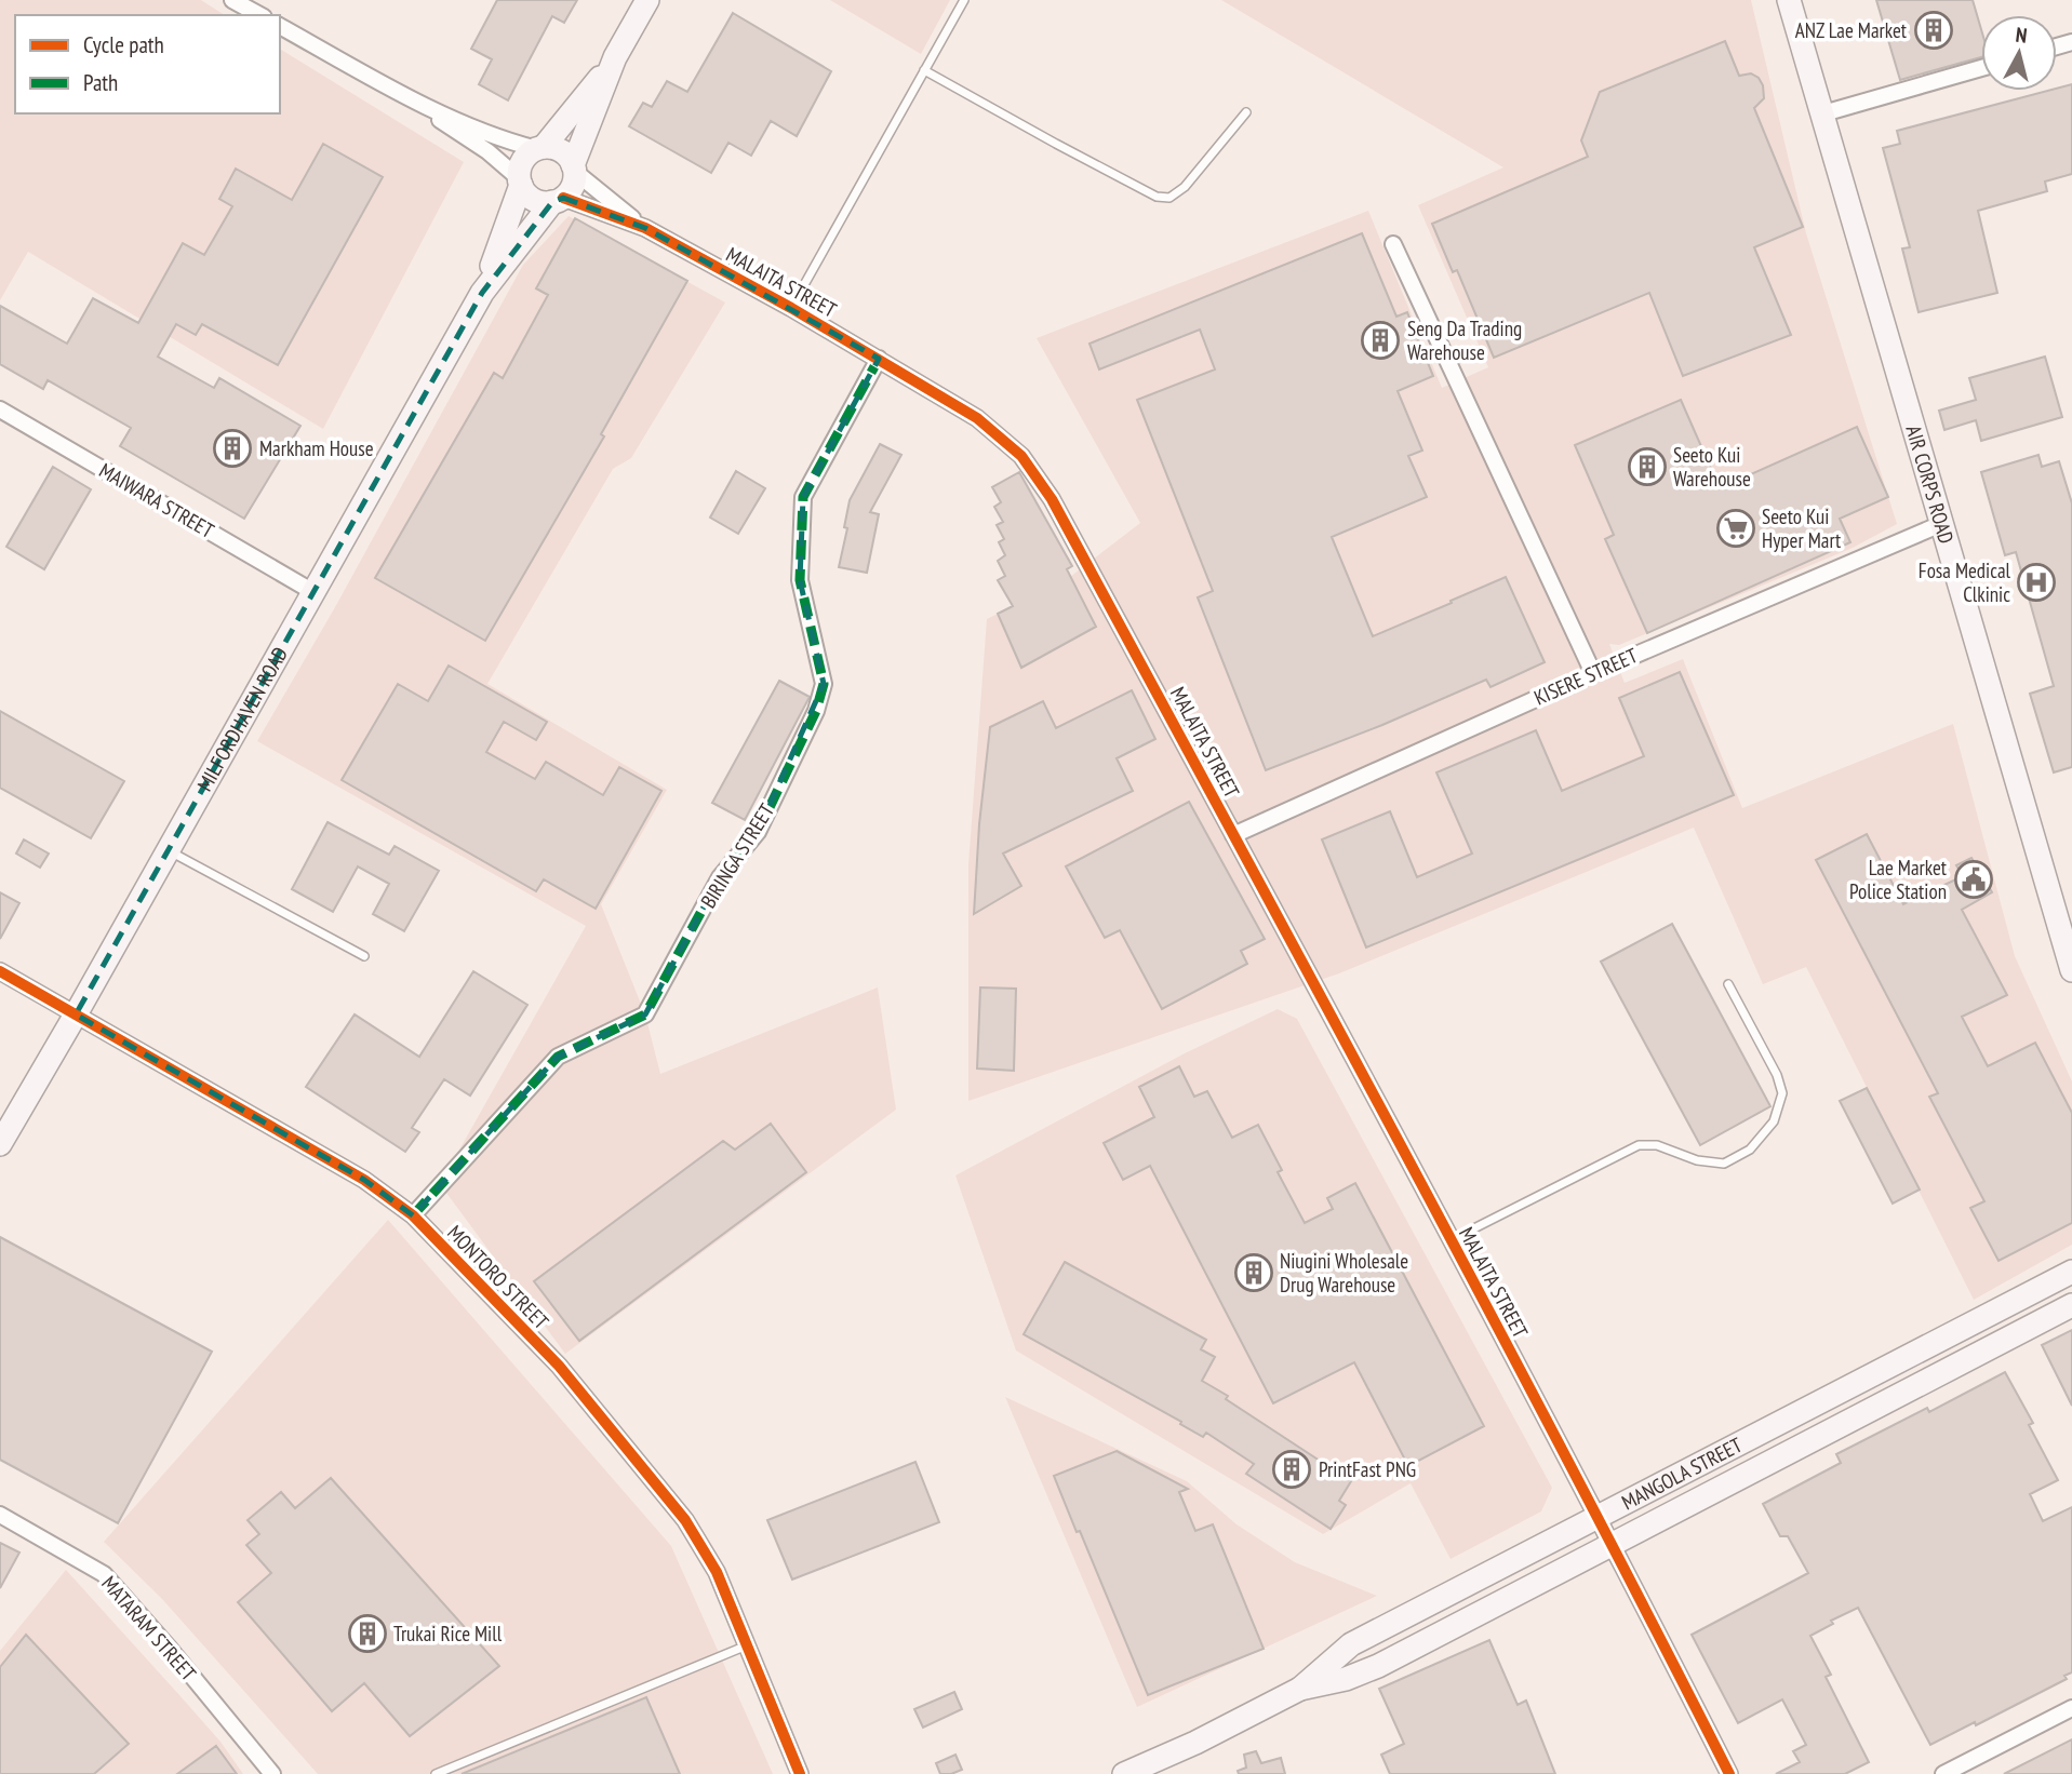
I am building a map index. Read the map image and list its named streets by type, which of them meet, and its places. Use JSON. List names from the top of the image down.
{
  "streets": {
    "main road": ["AIR CORPS ROAD", "MILFORDHAVEN ROAD", "MANGOLA STREET"],
    "street": [
      "MALAITA STREET",
      "MAIWARA STREET",
      "KISERE STREET",
      "BIRINGA STREET",
      "MONTORO STREET",
      "MATARAM STREET"
    ]
  },
  "crossings": [
    ["MALAITA STREET", "KISERE STREET"],
    ["MALAITA STREET", "MILFORDHAVEN ROAD"],
    ["MALAITA STREET", "BIRINGA STREET"],
    ["MALAITA STREET", "MANGOLA STREET"],
    ["AIR CORPS ROAD", "KISERE STREET"],
    ["MAIWARA STREET", "MILFORDHAVEN ROAD"],
    ["MILFORDHAVEN ROAD", "MONTORO STREET"],
    ["BIRINGA STREET", "MONTORO STREET"]
  ],
  "places": {
    "building": [
      "ANZ Lae Market",
      "Seng Da Trading Warehouse",
      "Markham House",
      "Seeto Kui Warehouse",
      "Niugini Wholesale Drug Warehouse",
      "PrintFast PNG",
      "Trukai Rice Mill"
    ],
    "supermarket": ["Seeto Kui Hyper Mart"],
    "hospital": ["Fosa Medical Clkinic"],
    "public building": ["Lae Market Police Station"]
  },
  "legend": ["Cycle path", "Path"],
  "north": "top"
}
